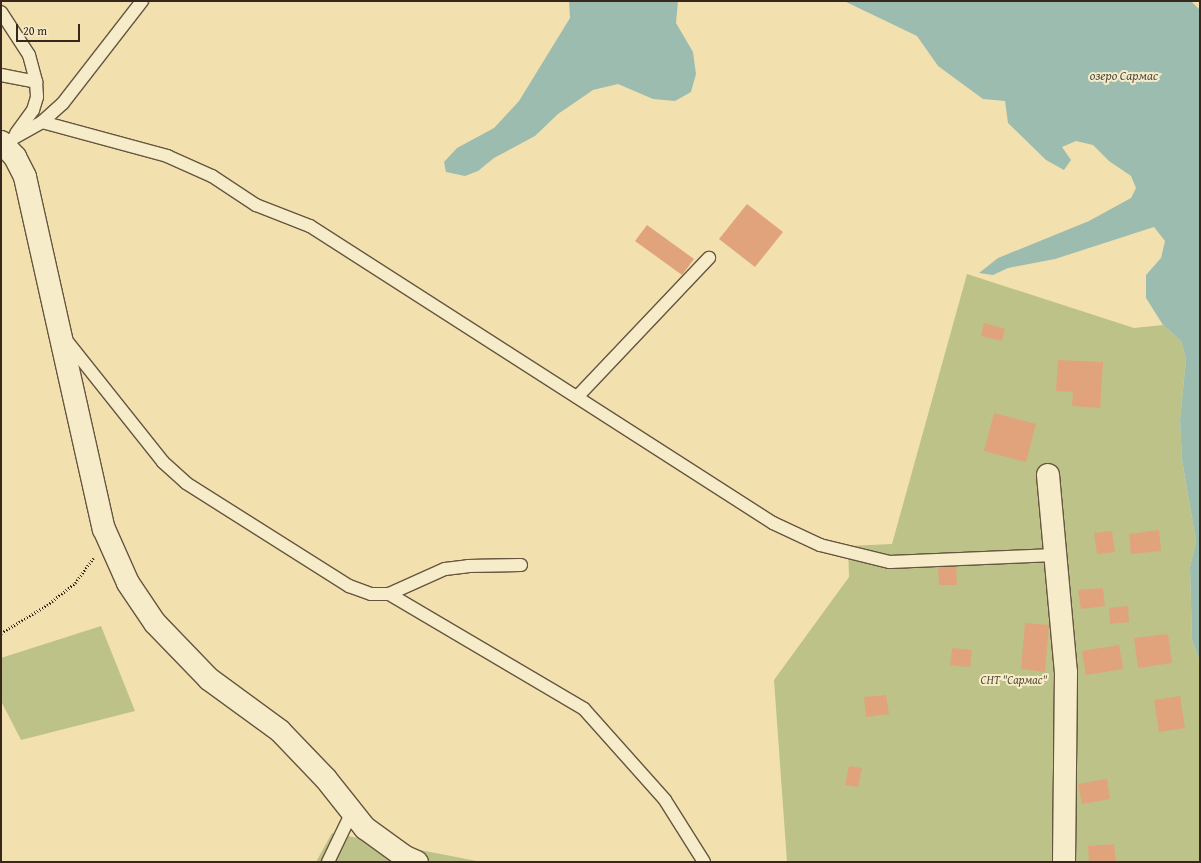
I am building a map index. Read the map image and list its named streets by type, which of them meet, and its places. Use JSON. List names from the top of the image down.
{
  "water": ["озеро Сармас"],
  "parks": ["СНТ \"Сармас\""],
  "scale_bar": "20 m"
}
